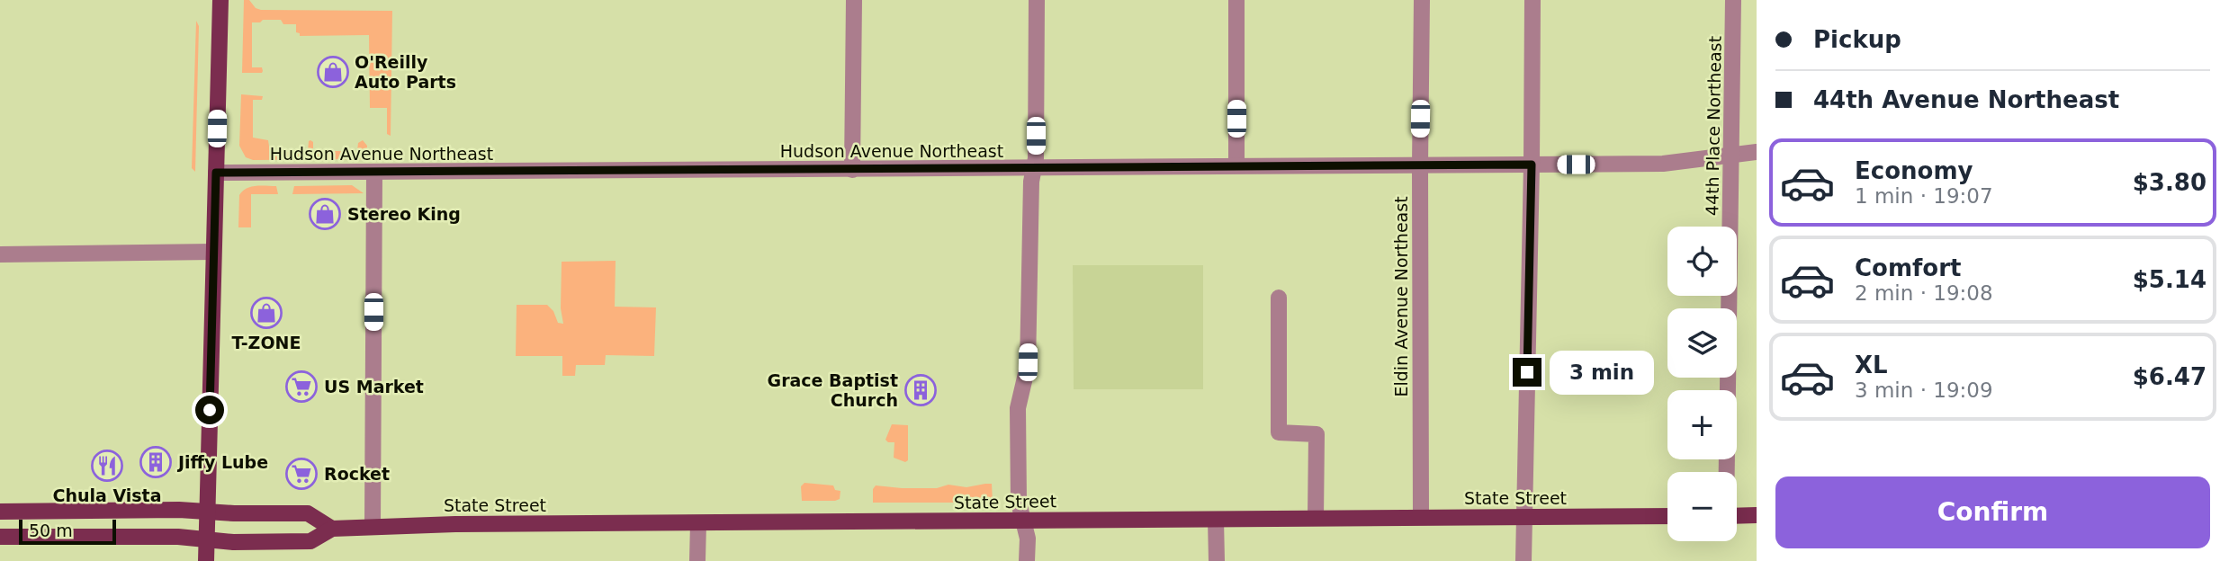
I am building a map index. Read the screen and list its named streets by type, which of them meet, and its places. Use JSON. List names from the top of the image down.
{
  "streets": {
    "main road": ["State Street"],
    "street": ["44th Place Northeast", "Hudson Avenue Northeast", "Eldin Avenue Northeast"]
  },
  "crossings": [
    ["44th Place Northeast", "Hudson Avenue Northeast"],
    ["Hudson Avenue Northeast", "Eldin Avenue Northeast"],
    ["Eldin Avenue Northeast", "State Street"]
  ],
  "places": {
    "shop": ["O'Reilly Auto Parts", "Stereo King", "T-ZONE"],
    "supermarket": ["US Market", "Rocket"],
    "building": ["Grace Baptist Church", "Jiffy Lube"],
    "restaurant": ["Chula Vista"]
  },
  "scale_bar": "50 m",
  "page": {
    "banner": ["Pickup", "44th Avenue Northeast"],
    "list": [
      {
        "name": "Economy",
        "note": "1 min · 19:07",
        "value": "$3.80"
      },
      {
        "name": "Comfort",
        "note": "2 min · 19:08",
        "value": "$5.14"
      },
      {
        "name": "XL",
        "note": "3 min · 19:09",
        "value": "$6.47"
      }
    ],
    "map_buttons": ["+", "−"],
    "bubble": "3 min",
    "buttons": "Confirm",
    "scale": "50 m"
  }
}
